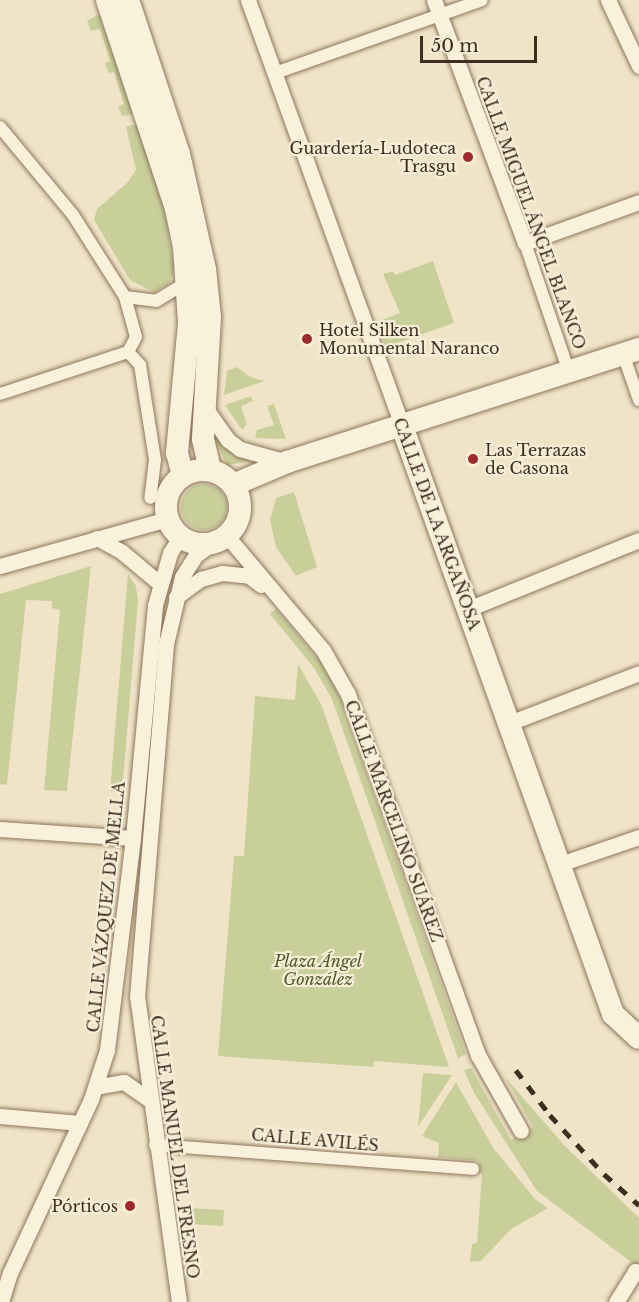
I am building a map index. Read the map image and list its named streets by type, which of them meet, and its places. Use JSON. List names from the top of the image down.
{
  "streets": {
    "main road": ["CALLE DE LA ARGAÑOSA"],
    "street": [
      "CALLE MIGUEL ÁNGEL BLANCO",
      "CALLE MARCELINO SUÁREZ",
      "CALLE VÁZQUEZ DE MELLA",
      "CALLE AVILÉS",
      "CALLE MANUEL DEL FRESNO"
    ]
  },
  "crossings": [
    ["CALLE MARCELINO SUÁREZ", "CALLE VÁZQUEZ DE MELLA"],
    ["CALLE AVILÉS", "CALLE MANUEL DEL FRESNO"]
  ],
  "parks": ["Plaza Ángel González"],
  "places": [
    "Guardería-Ludoteca Trasgu",
    "Hotel Silken Monumental Naranco",
    "Las Terrazas de Casona",
    "Pórticos"
  ],
  "scale_bar": "50 m"
}
